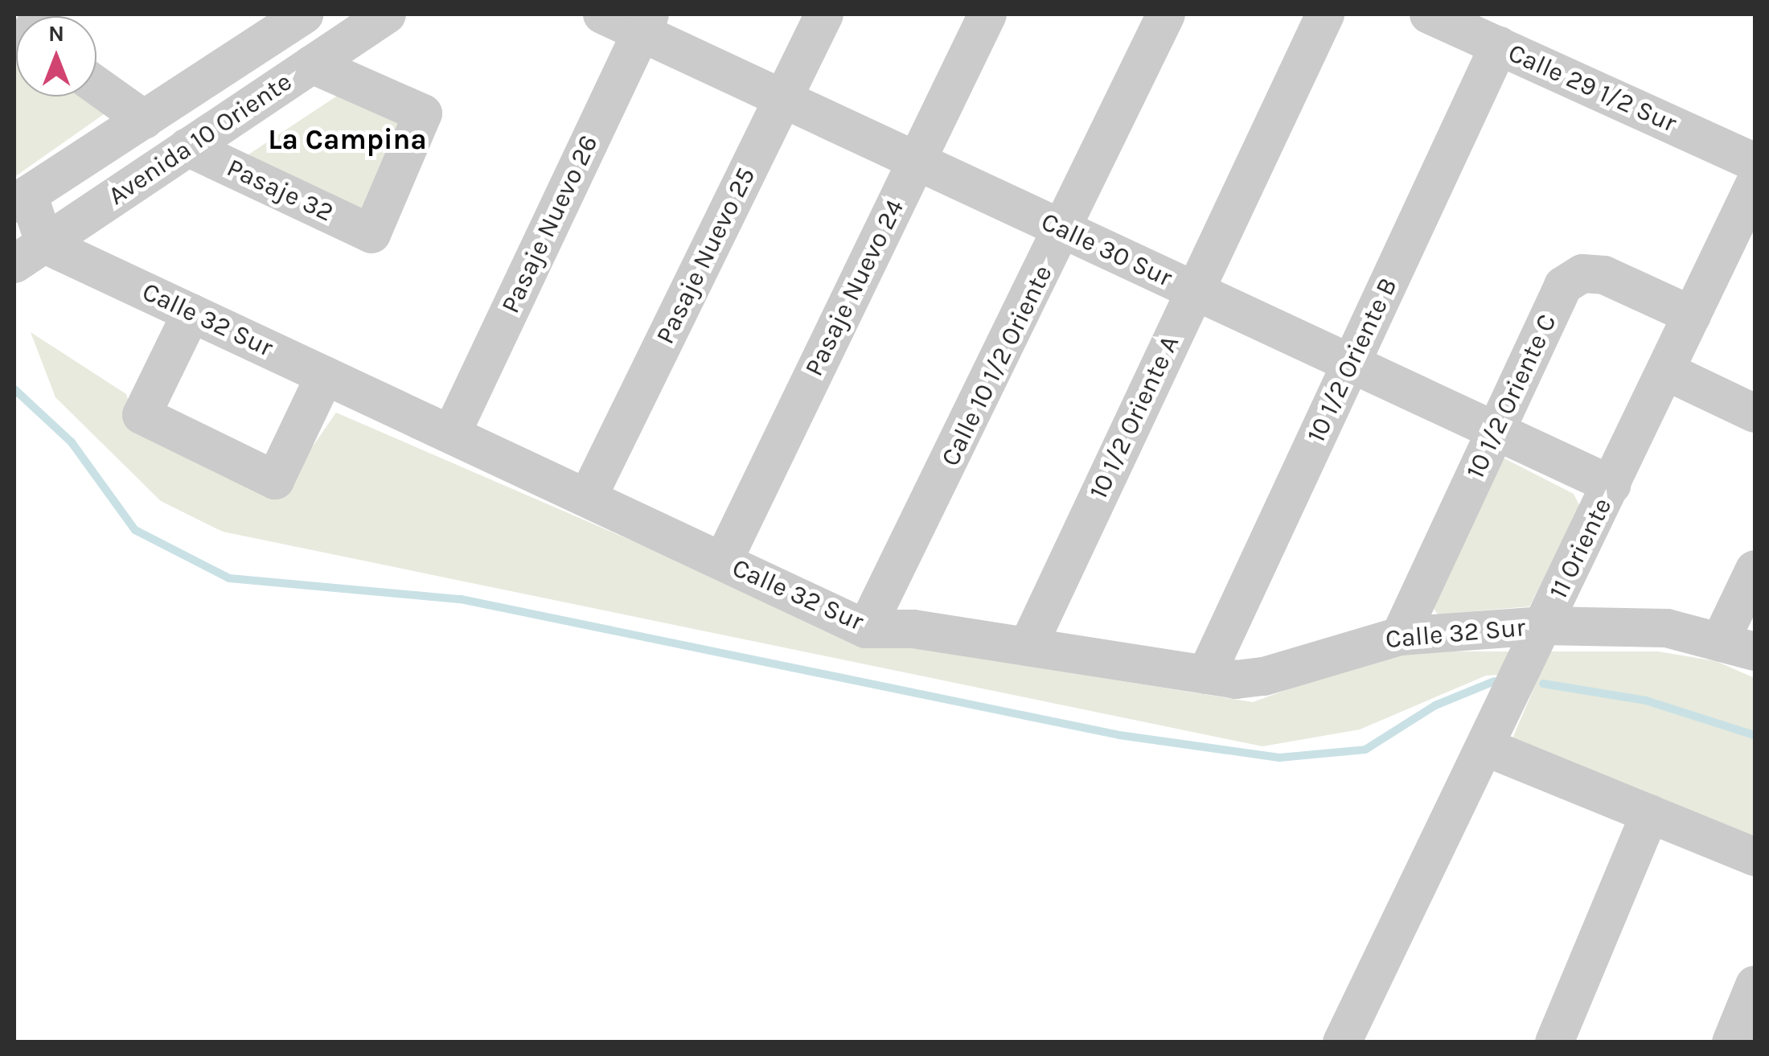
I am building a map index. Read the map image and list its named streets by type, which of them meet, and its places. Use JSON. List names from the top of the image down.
{
  "streets": {
    "street": [
      "Calle 29 1/2 Sur",
      "Avenida 10 Oriente",
      "Pasaje 32",
      "Pasaje Nuevo 26",
      "Calle 30 Sur",
      "Pasaje Nuevo 25",
      "Pasaje Nuevo 24",
      "Calle 32 Sur",
      "10 1/2 Oriente B",
      "Calle 10 1/2 Oriente",
      "10 1/2 Oriente C",
      "10 1/2 Oriente A",
      "11 Oriente"
    ]
  },
  "crossings": [
    ["Calle 29 1/2 Sur", "10 1/2 Oriente B"],
    ["Avenida 10 Oriente", "Pasaje 32"],
    ["Avenida 10 Oriente", "Calle 32 Sur"],
    ["Pasaje Nuevo 26", "Calle 30 Sur"],
    ["Pasaje Nuevo 26", "Calle 32 Sur"],
    ["Calle 30 Sur", "Pasaje Nuevo 25"],
    ["Calle 30 Sur", "Pasaje Nuevo 24"],
    ["Calle 30 Sur", "10 1/2 Oriente B"],
    ["Calle 30 Sur", "Calle 10 1/2 Oriente"],
    ["Calle 30 Sur", "10 1/2 Oriente C"],
    ["Calle 30 Sur", "10 1/2 Oriente A"],
    ["Calle 30 Sur", "11 Oriente"],
    ["Pasaje Nuevo 25", "Calle 32 Sur"],
    ["Pasaje Nuevo 24", "Calle 32 Sur"],
    ["Calle 32 Sur", "10 1/2 Oriente B"],
    ["Calle 32 Sur", "Calle 10 1/2 Oriente"],
    ["Calle 32 Sur", "10 1/2 Oriente C"],
    ["Calle 32 Sur", "10 1/2 Oriente A"],
    ["Calle 32 Sur", "11 Oriente"],
    ["10 1/2 Oriente C", "11 Oriente"]
  ],
  "districts": ["La Campina"],
  "north": "top"
}
